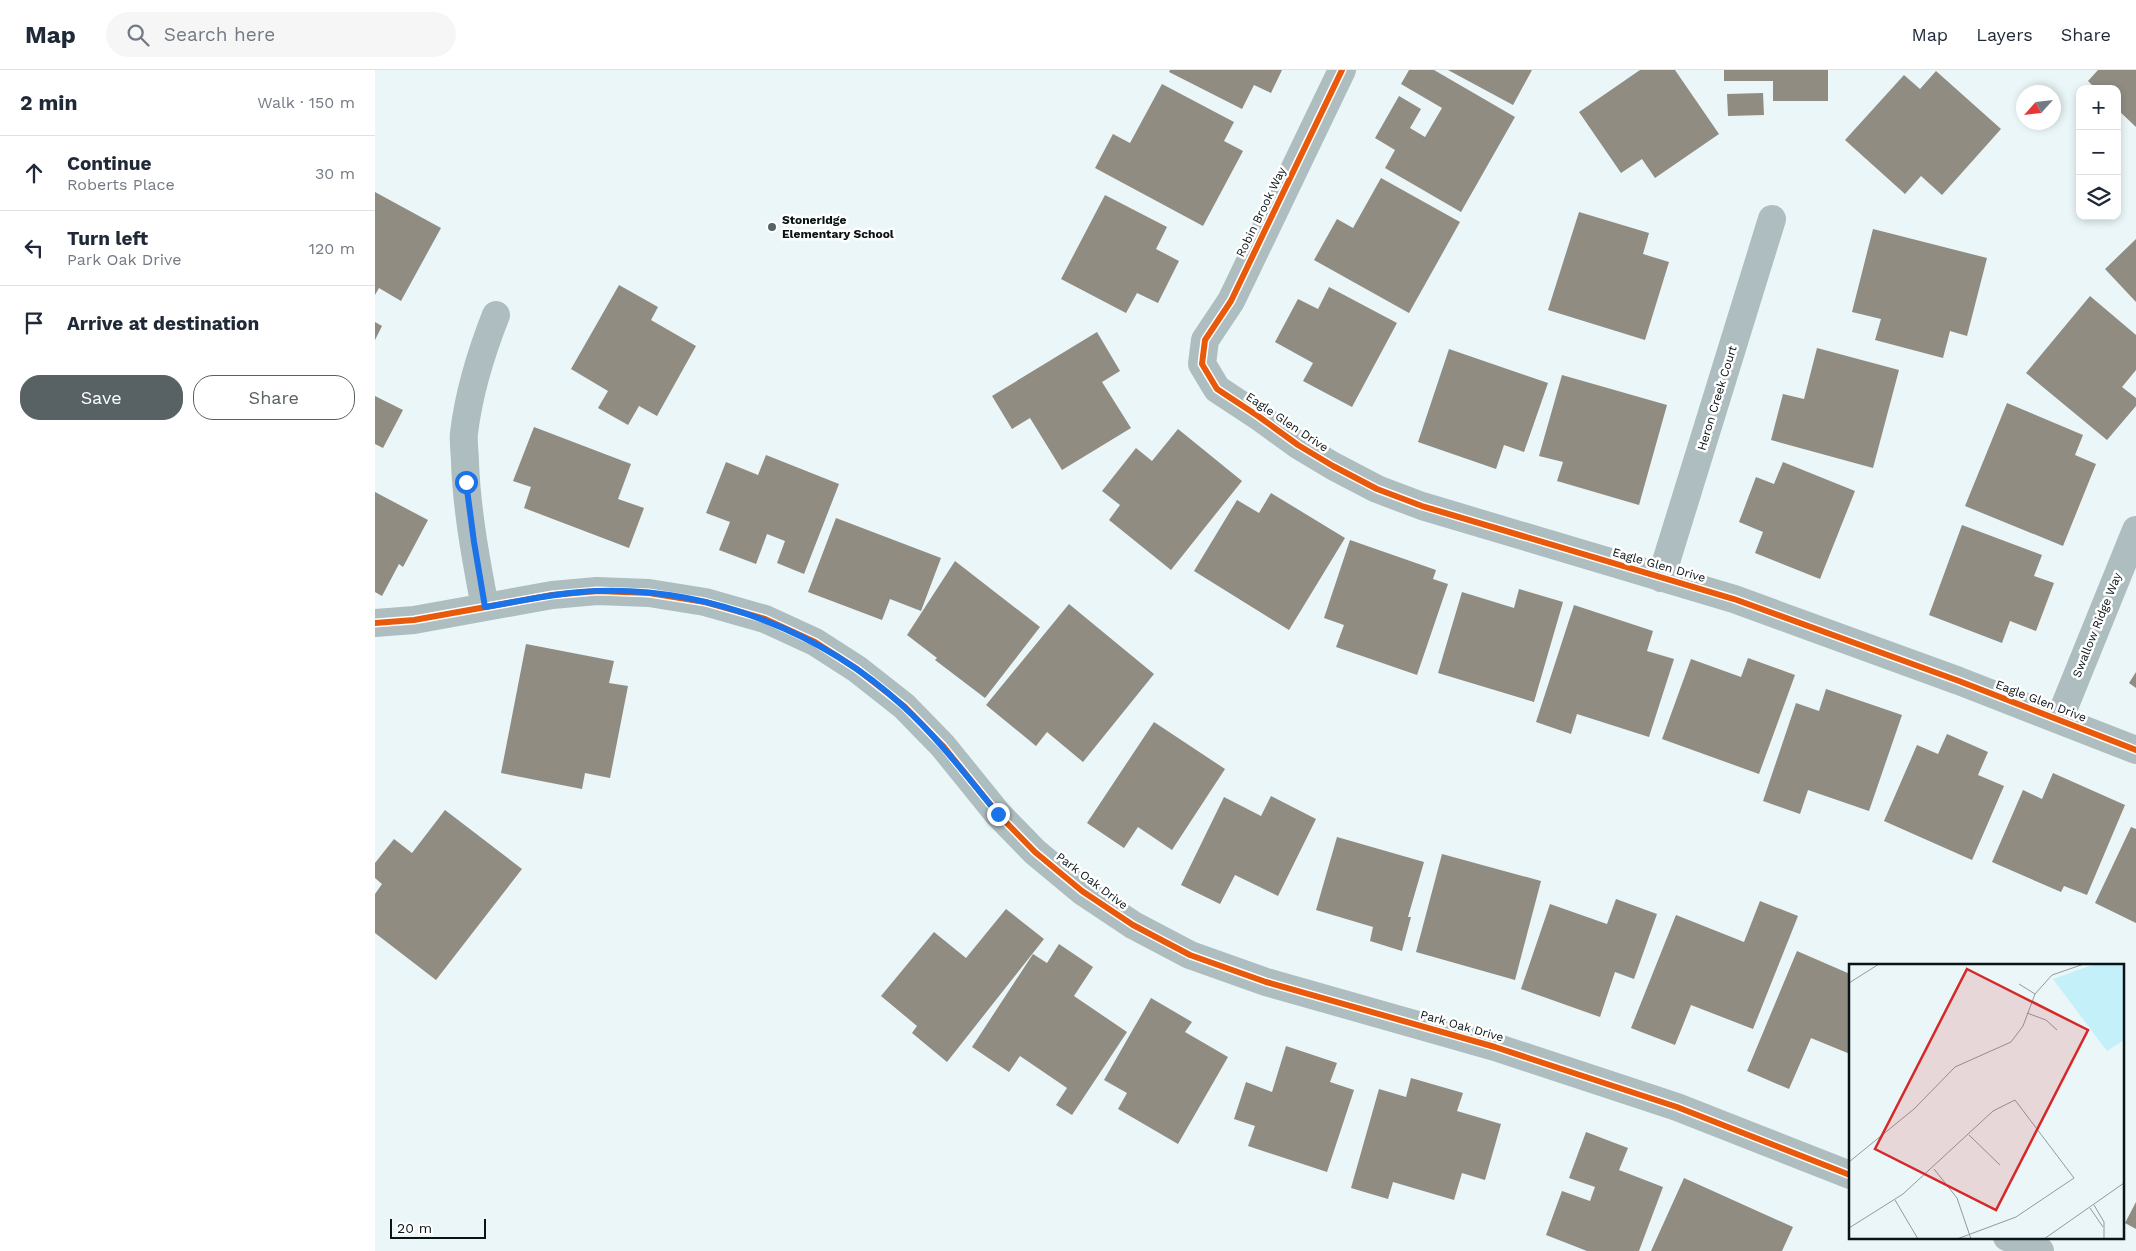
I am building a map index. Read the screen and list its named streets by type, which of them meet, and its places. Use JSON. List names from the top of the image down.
{
  "streets": {
    "street": [
      "Robin Brook Way",
      "Heron Creek Court",
      "Eagle Glen Drive",
      "Swallow Ridge Way",
      "Park Oak Drive"
    ]
  },
  "crossings": [
    ["Robin Brook Way", "Eagle Glen Drive"],
    ["Heron Creek Court", "Eagle Glen Drive"],
    ["Eagle Glen Drive", "Swallow Ridge Way"]
  ],
  "places": ["Stoneridge Elementary School"],
  "scale_bar": "20 m",
  "north": "bottom left",
  "page": {
    "header": "Map",
    "search": "Search here",
    "nav": ["Map", "Layers", "Share"],
    "heading": ["2 min", "Walk · 150 m"],
    "map_buttons": ["+", "−"],
    "list": [
      ["Continue", "Roberts Place", "30 m"],
      ["Turn left", "Park Oak Drive", "120 m"],
      "Arrive at destination"
    ],
    "buttons": ["Save", "Share"],
    "scale": "20 m"
  }
}
